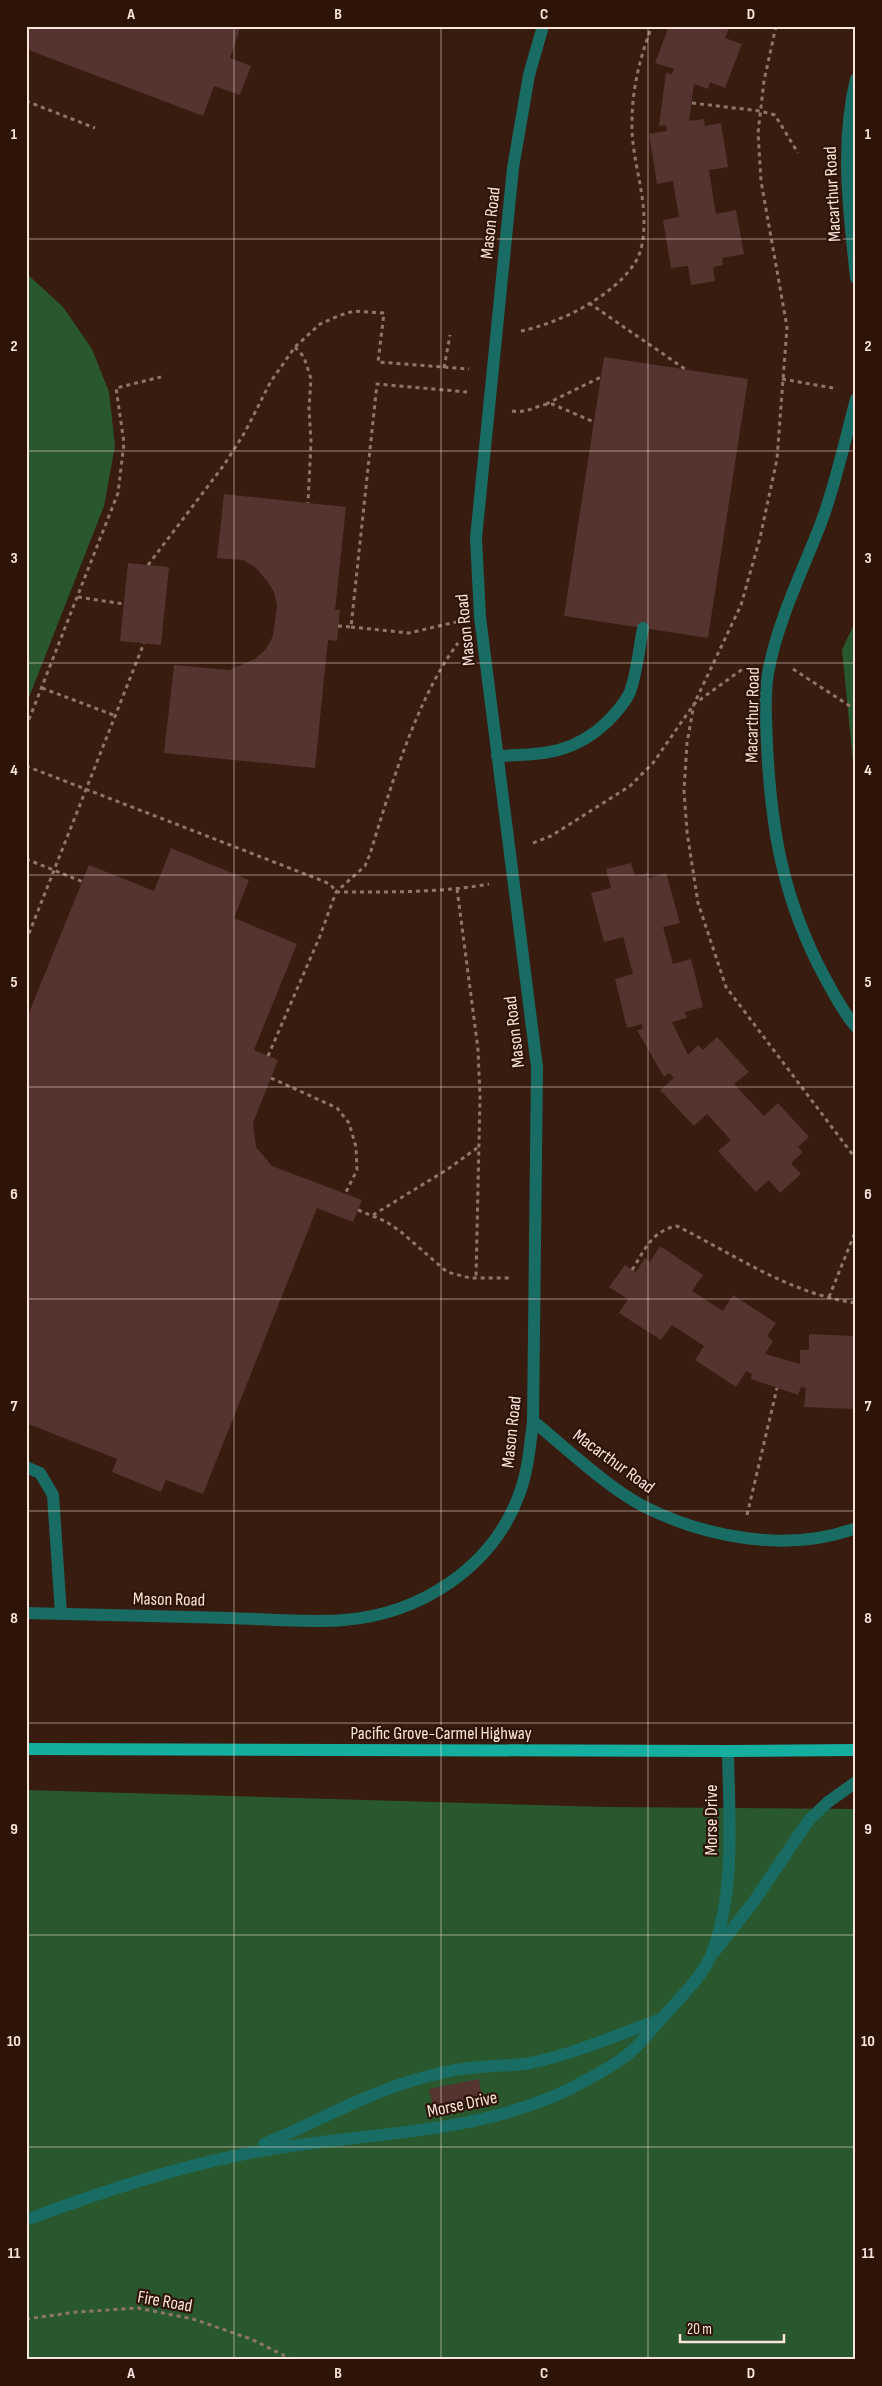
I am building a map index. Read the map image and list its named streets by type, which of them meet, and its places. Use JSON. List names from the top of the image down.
{
  "streets": {
    "main road": ["Pacific Grove-Carmel Highway"],
    "street": ["Macarthur Road", "Mason Road", "Morse Drive"],
    "path": ["Fire Road"]
  },
  "crossings": [
    ["Macarthur Road", "Mason Road"],
    ["Pacific Grove-Carmel Highway", "Morse Drive"]
  ],
  "scale_bar": "20 m",
  "grid": {
    "columns": [
      "A",
      "B",
      "C",
      "D"
    ],
    "rows": [
      "1",
      "2",
      "3",
      "4",
      "5",
      "6",
      "7",
      "8",
      "9",
      "10",
      "11"
    ]
  }
}
